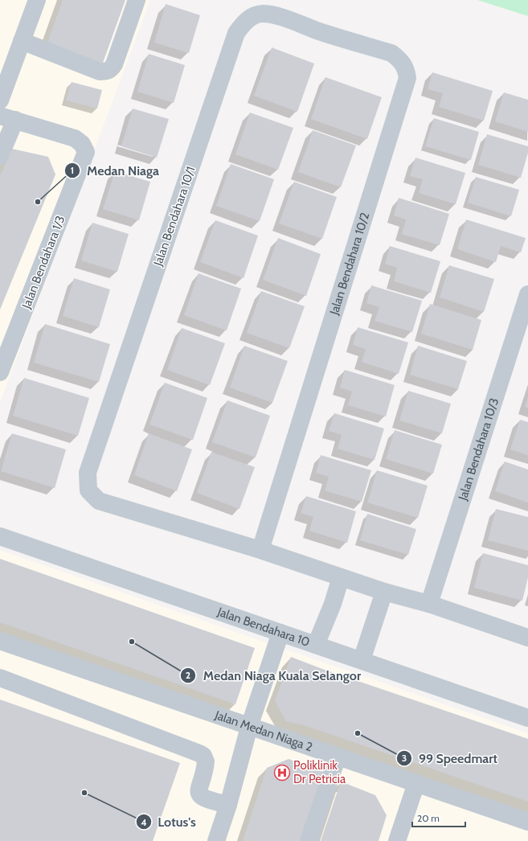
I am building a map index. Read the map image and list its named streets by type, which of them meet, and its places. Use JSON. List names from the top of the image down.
{
  "streets": {
    "street": [
      "Jalan Bendahara 10/1",
      "Jalan Bendahara 1/3",
      "Jalan Bendahara 10/2",
      "Jalan Bendahara 10/3",
      "Jalan Bendahara 10",
      "Jalan Medan Niaga 2"
    ]
  },
  "crossings": [
    ["Jalan Bendahara 10/1", "Jalan Bendahara 10/2"]
  ],
  "places": {
    "other": [
      "Medan Niaga",
      "Medan Niaga Kuala Selangor",
      "99 Speedmart",
      "Lotus's"
    ],
    "hospital": ["Poliklinik Dr Petricia"]
  },
  "scale_bar": "20 m"
}
